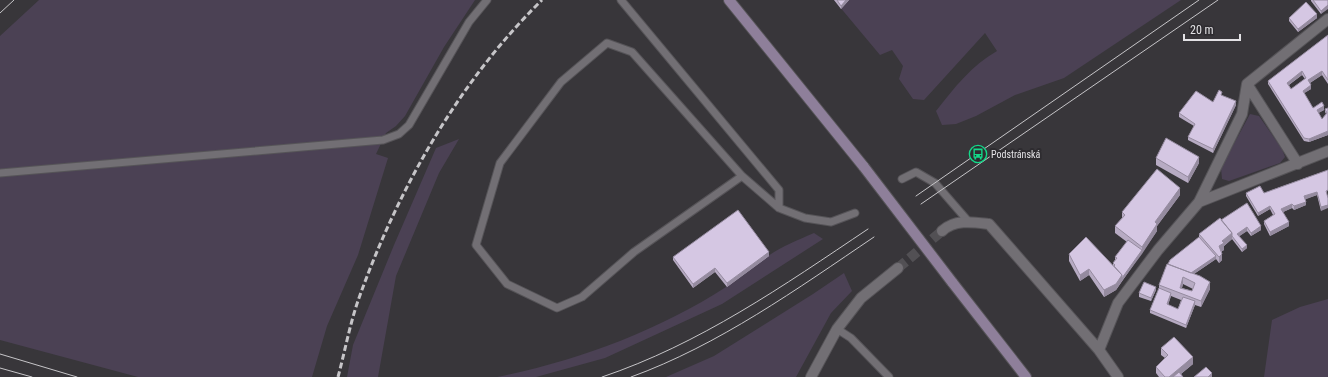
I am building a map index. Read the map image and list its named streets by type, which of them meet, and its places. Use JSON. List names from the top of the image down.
{
  "places": {
    "bus stop": ["Podstránská"]
  },
  "scale_bar": "20 m"
}
